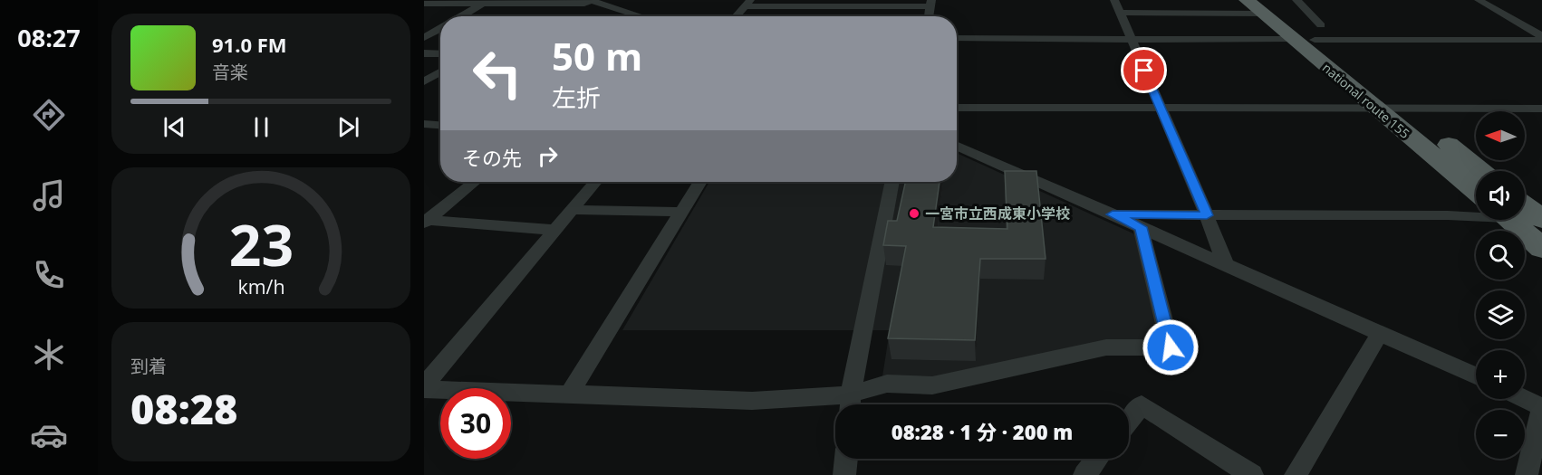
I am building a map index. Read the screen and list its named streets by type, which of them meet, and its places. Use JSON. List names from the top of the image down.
{
  "streets": {
    "highway": ["national route 155"]
  },
  "places": ["一宮市立西成東小学校"],
  "north": "left",
  "page": {
    "tabs": "08:27",
    "turn": ["50 m", "左折"],
    "song": ["91.0 FM", "音楽"],
    "map_buttons": ["+", "−"],
    "then": "その先",
    "tile": ["到着", "08:28"],
    "limit": "30",
    "trip": "08:28 · 1 分 · 200 m",
    "gauge": ["23", "km/h"]
  }
}
